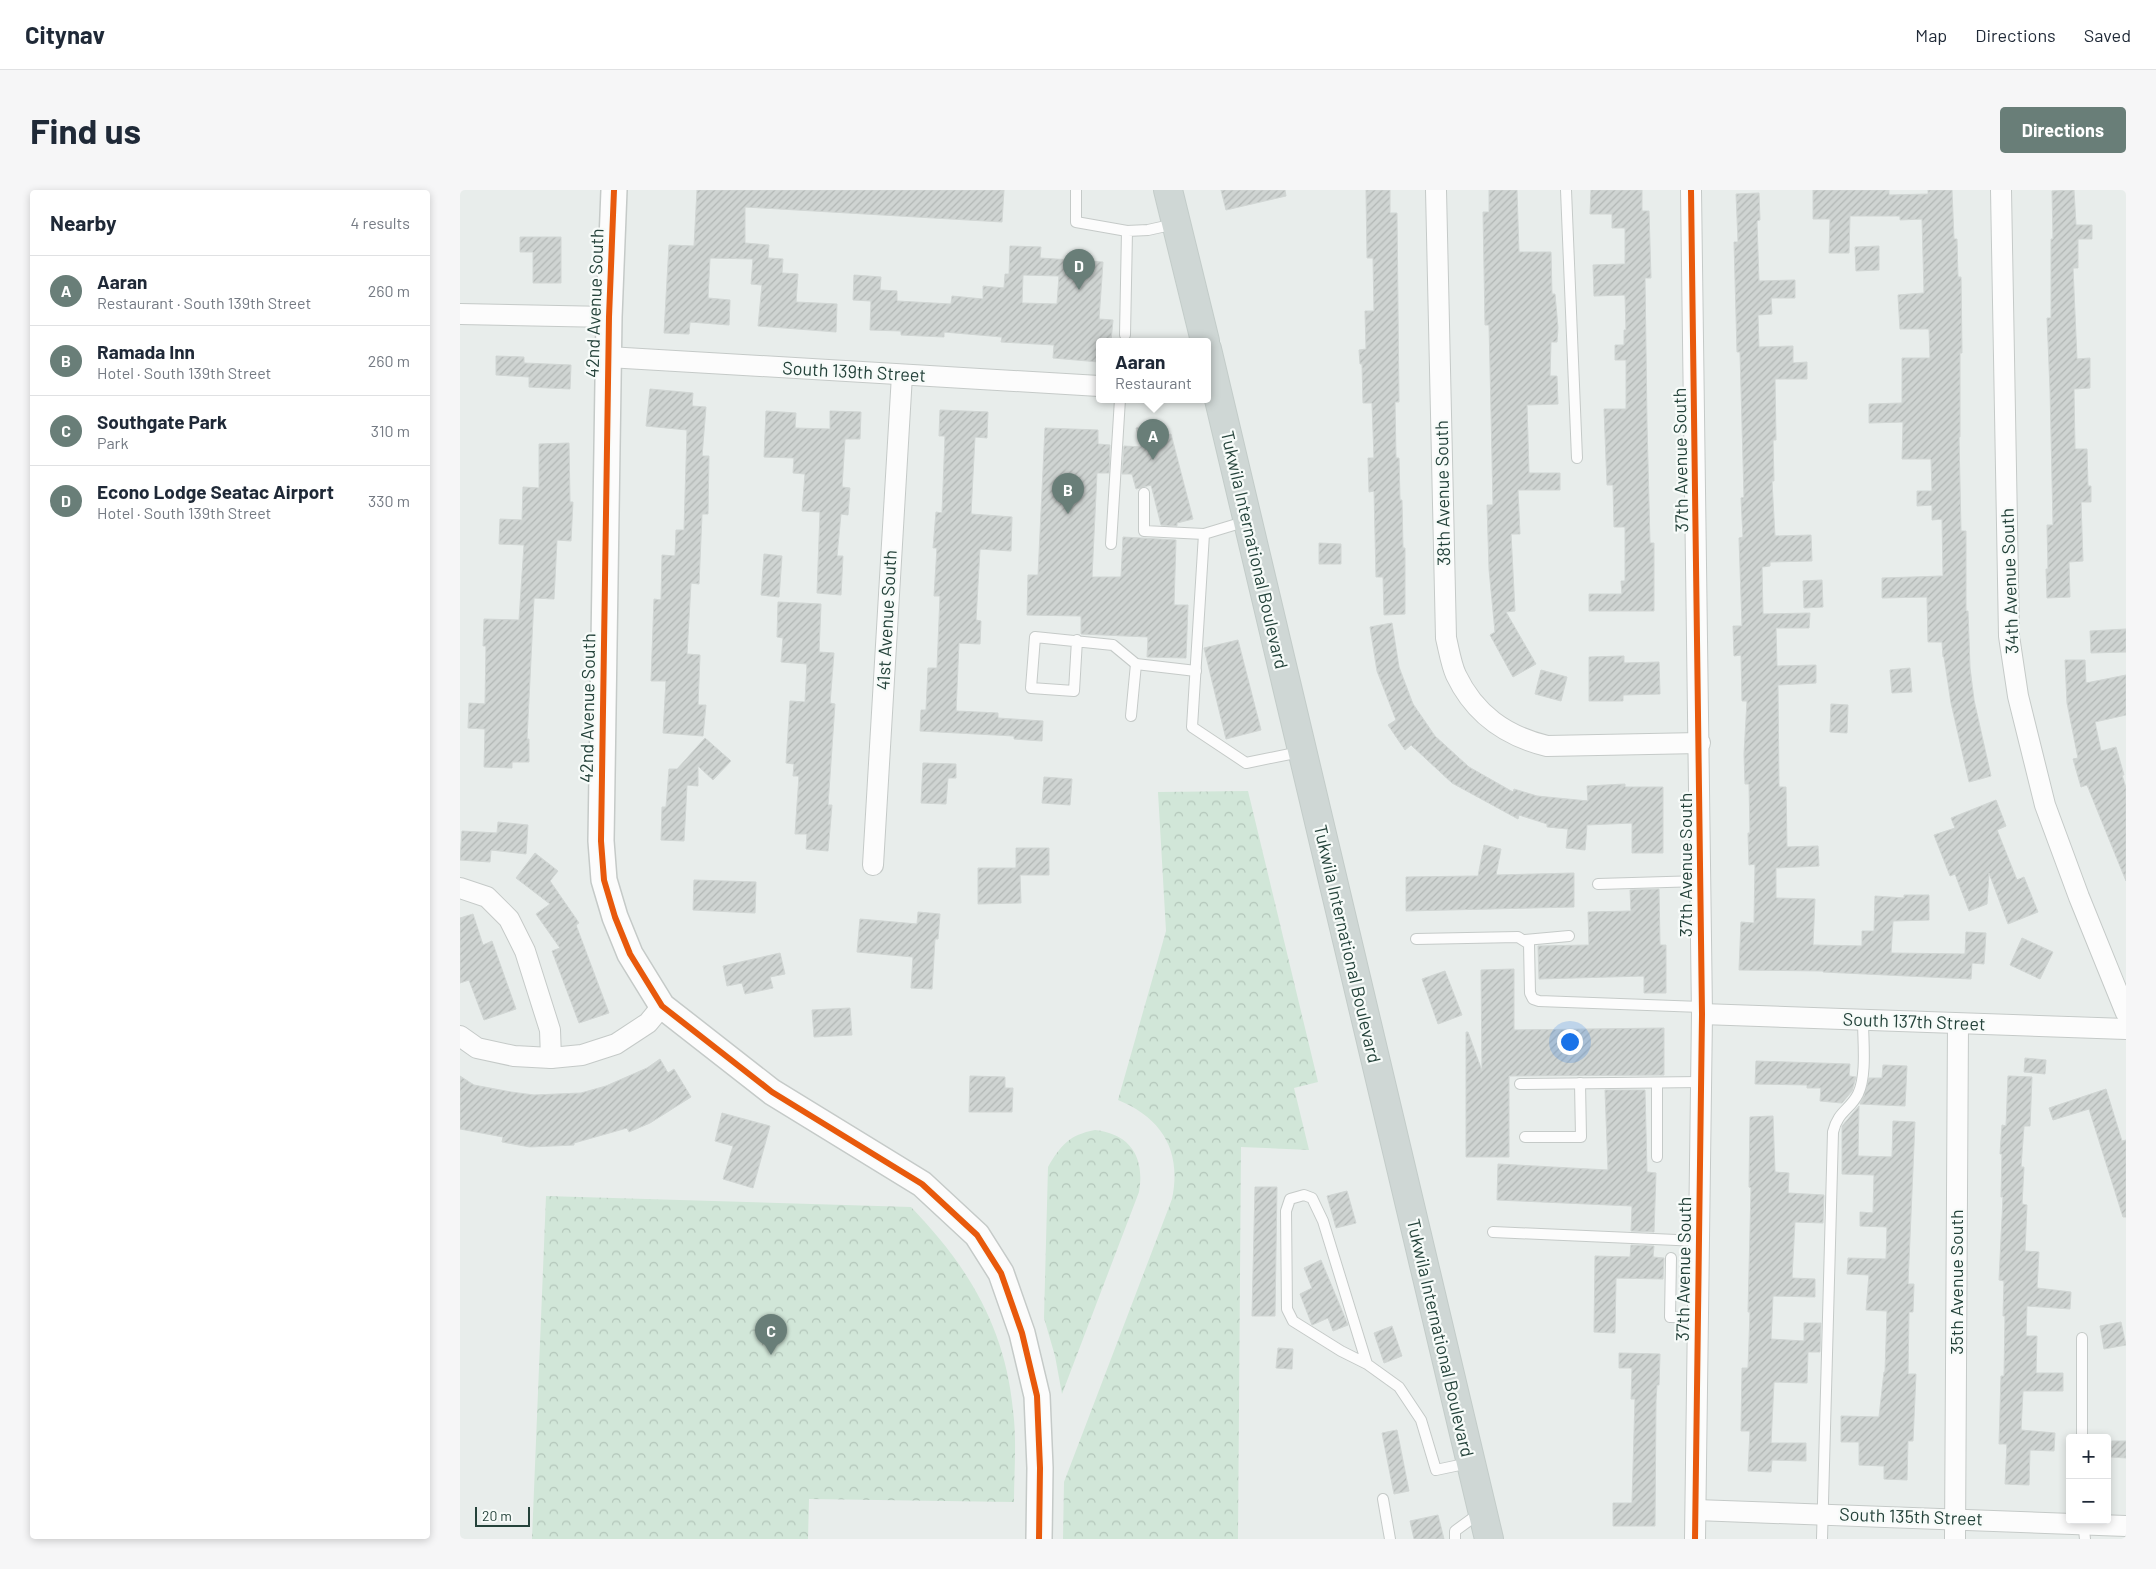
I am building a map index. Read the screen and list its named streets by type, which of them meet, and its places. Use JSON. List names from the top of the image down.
{
  "streets": {
    "main road": ["Tukwila International Boulevard"],
    "street": [
      "42nd Avenue South",
      "South 139th Street",
      "37th Avenue South",
      "38th Avenue South",
      "34th Avenue South",
      "41st Avenue South",
      "South 137th Street",
      "35th Avenue South",
      "South 135th Street"
    ]
  },
  "crossings": [
    ["42nd Avenue South", "South 139th Street"],
    ["South 139th Street", "41st Avenue South"],
    ["37th Avenue South", "38th Avenue South"],
    ["37th Avenue South", "South 137th Street"],
    ["37th Avenue South", "South 135th Street"],
    ["South 137th Street", "35th Avenue South"],
    ["35th Avenue South", "South 135th Street"]
  ],
  "scale_bar": "20 m",
  "page": {
    "header": "Citynav",
    "nav": ["Map", "Directions", "Saved"],
    "buttons": "Directions",
    "title": "Find us",
    "heading": ["Nearby", "4 results"],
    "pins": [
      "D",
      "A",
      "B",
      "C"
    ],
    "list": [
      {
        "mark": "A",
        "name": "Aaran",
        "note": "Restaurant · South 139th Street",
        "value": "260 m"
      },
      {
        "mark": "B",
        "name": "Ramada Inn",
        "note": "Hotel · South 139th Street",
        "value": "260 m"
      },
      {
        "mark": "C",
        "name": "Southgate Park",
        "note": "Park",
        "value": "310 m"
      },
      {
        "mark": "D",
        "name": "Econo Lodge Seatac Airport",
        "note": "Hotel · South 139th Street",
        "value": "330 m"
      }
    ],
    "popup": ["Aaran", "Restaurant"],
    "map_buttons": ["+", "−"],
    "scale": "20 m"
  }
}
